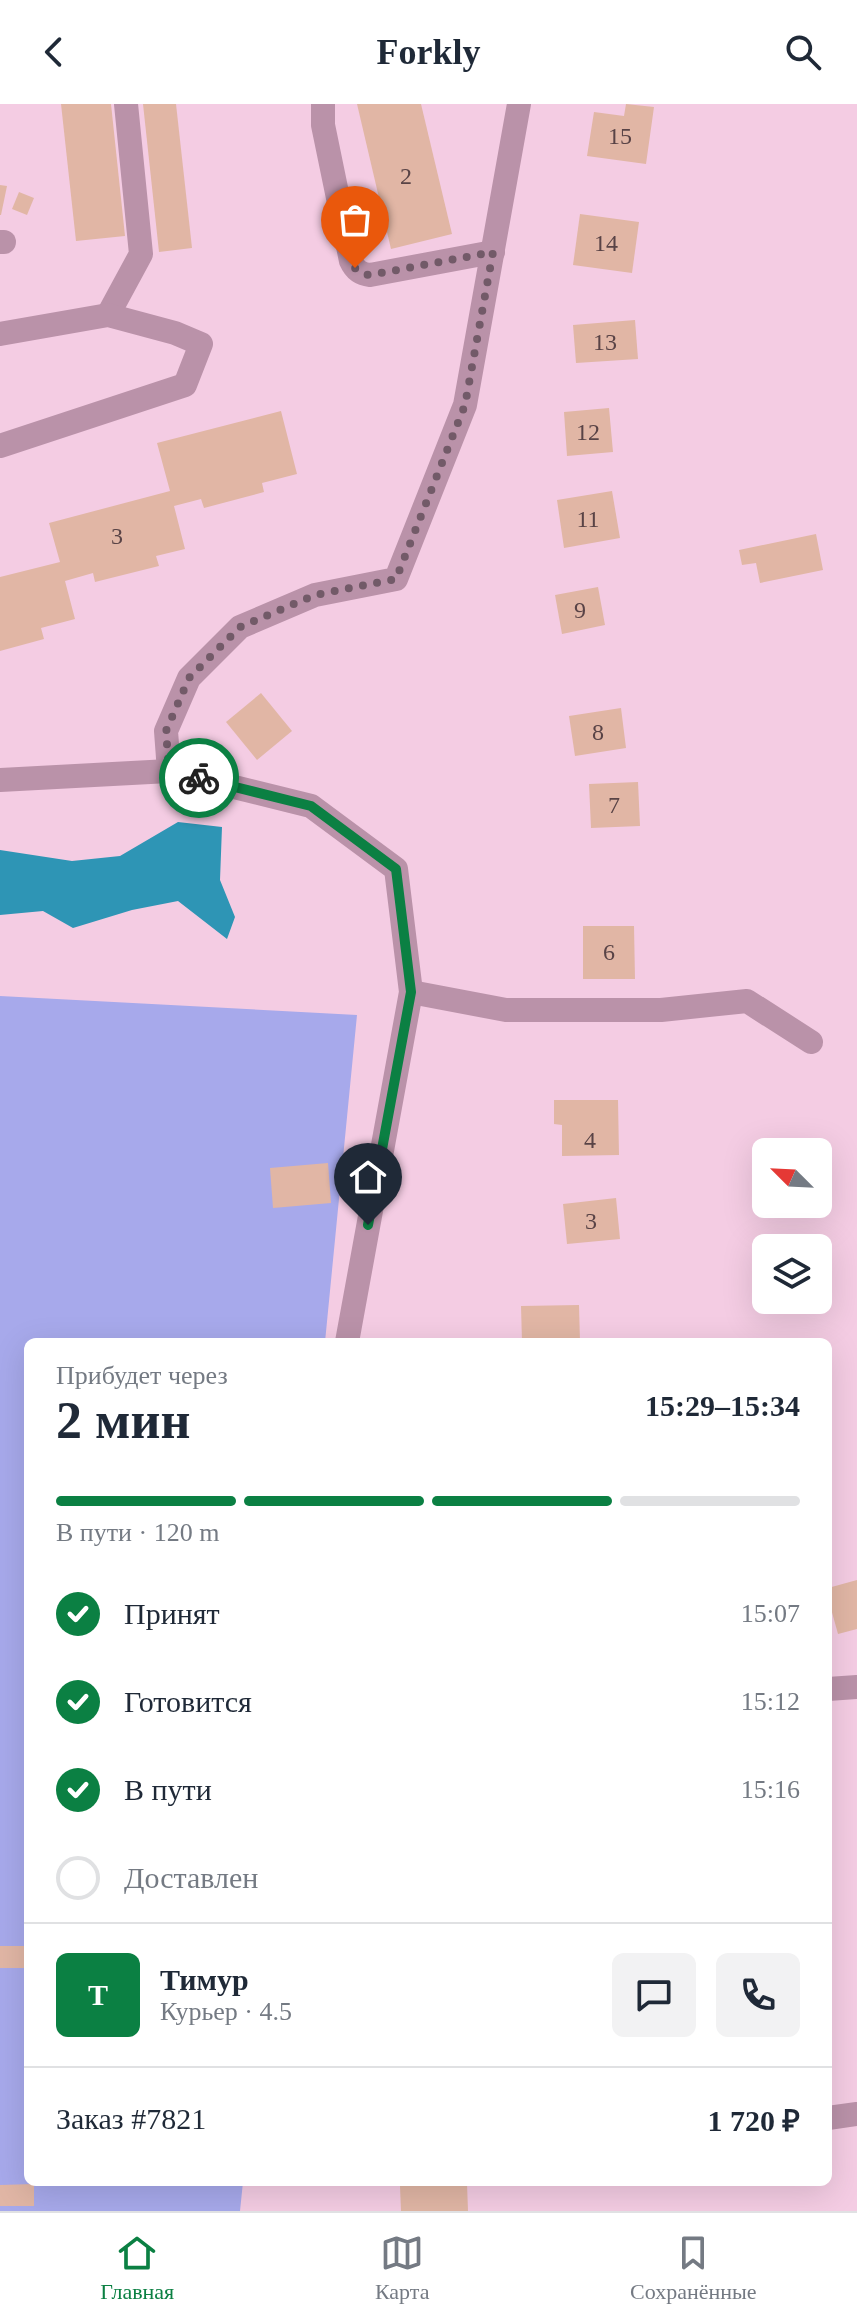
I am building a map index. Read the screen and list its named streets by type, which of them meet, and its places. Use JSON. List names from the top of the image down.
{
  "house_numbers": [
    "15",
    "2",
    "14",
    "13",
    "12",
    "11",
    "3",
    "9",
    "8",
    "7",
    "6",
    "4",
    "3"
  ],
  "north": "top left",
  "page": {
    "header": "Forkly",
    "heading": ["2 мин", "Прибудет через", "15:29–15:34"],
    "panel": [
      "Тимур",
      "Курьер · 4.5",
      "Заказ #7821",
      "1 720 ₽"
    ],
    "bar": "В пути · 120 m",
    "list": [
      ["Принят", "15:07"],
      ["Готовится", "15:12"],
      ["В пути", "15:16"],
      "Доставлен"
    ],
    "round": "Т",
    "tabs": ["Главная", "Карта", "Сохранённые"]
  }
}
